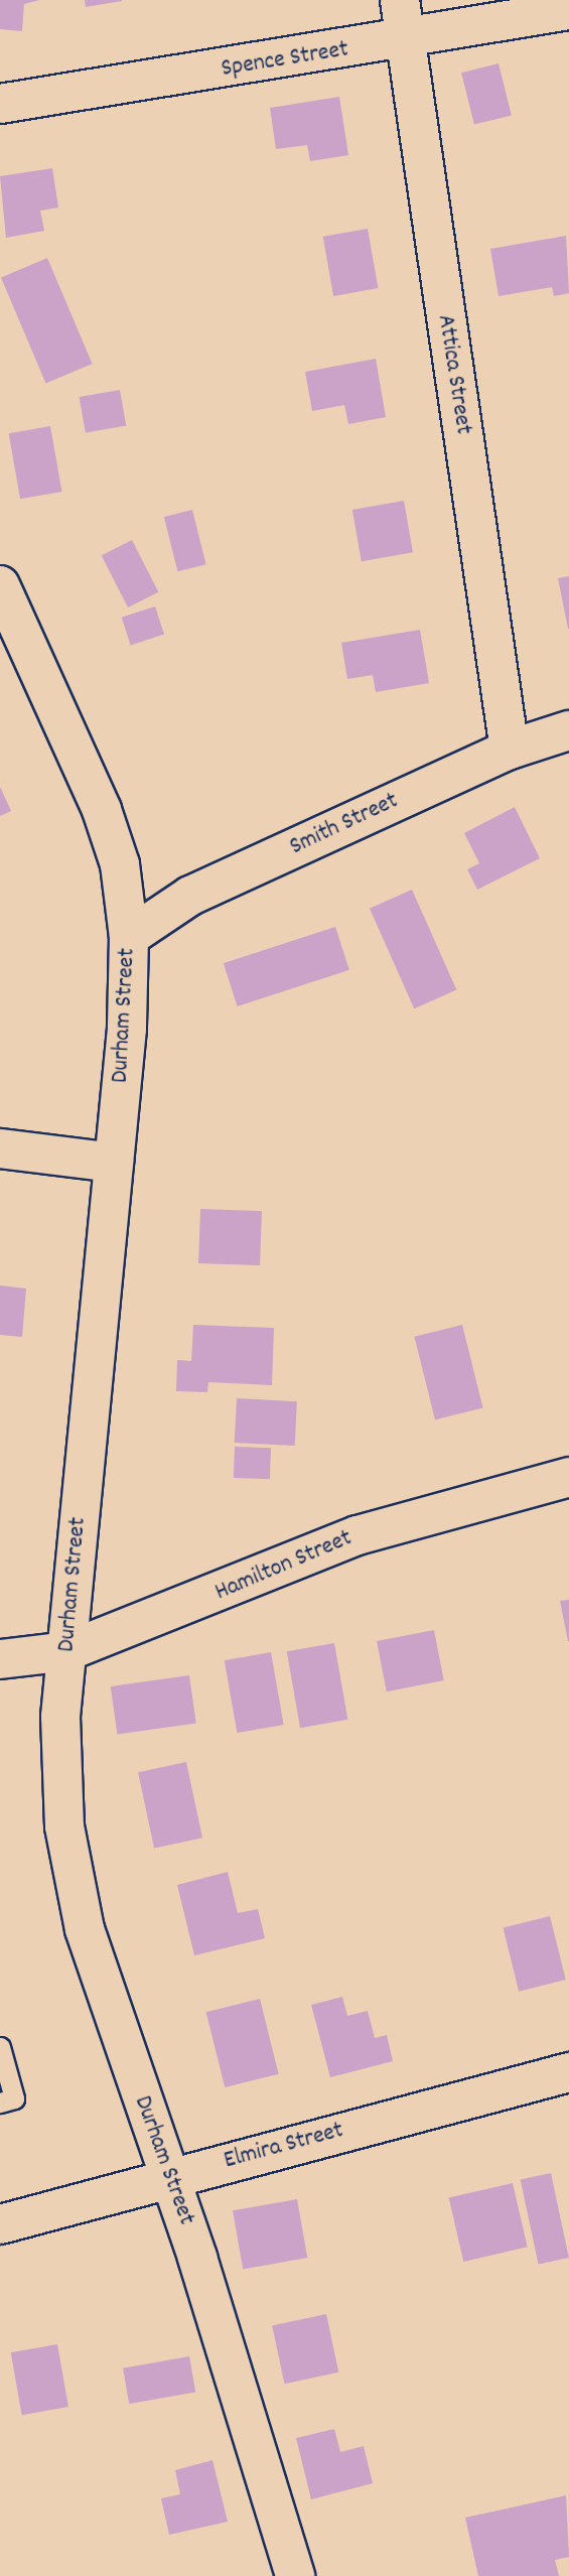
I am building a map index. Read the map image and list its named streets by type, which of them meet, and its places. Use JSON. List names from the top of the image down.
{
  "streets": {
    "street": [
      "Spence Street",
      "Attica Street",
      "Smith Street",
      "Durham Street",
      "Hamilton Street",
      "Elmira Street"
    ]
  },
  "crossings": [
    ["Spence Street", "Attica Street"],
    ["Attica Street", "Smith Street"],
    ["Smith Street", "Durham Street"],
    ["Durham Street", "Hamilton Street"],
    ["Durham Street", "Elmira Street"]
  ]
}
